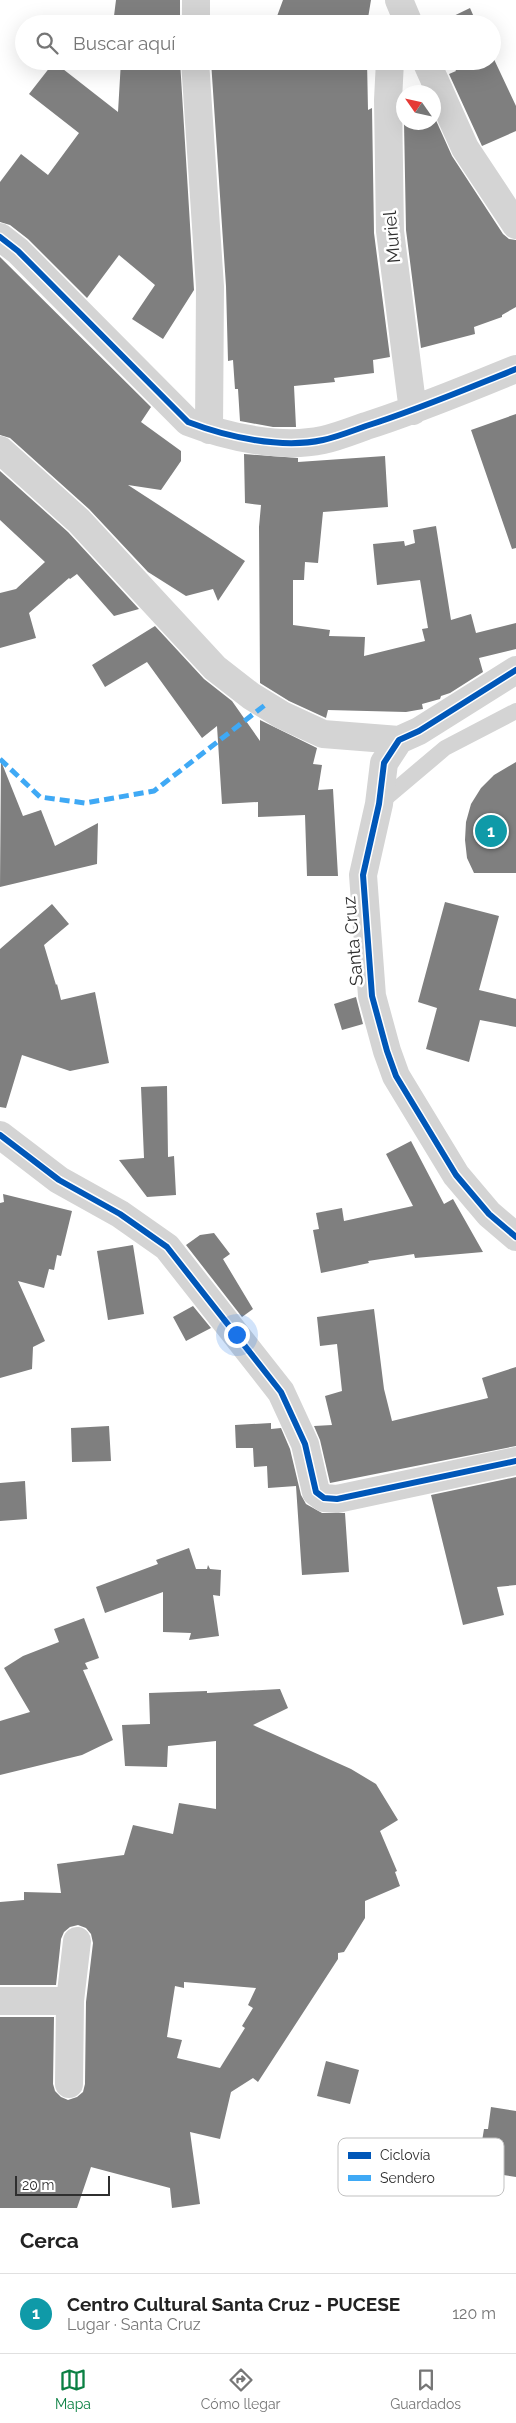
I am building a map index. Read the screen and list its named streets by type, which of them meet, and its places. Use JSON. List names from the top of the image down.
{
  "streets": {
    "street": ["Muriel", "Santa Cruz"]
  },
  "legend": ["Ciclovía", "Sendero"],
  "scale_bar": "20 m",
  "north": "top left",
  "page": {
    "search": "Buscar aquí",
    "pins": "1",
    "scale": "20 m",
    "heading": "Cerca",
    "list": [
      {
        "mark": "1",
        "name": "Centro Cultural Santa Cruz - PUCESE",
        "note": "Lugar · Santa Cruz",
        "value": "120 m"
      }
    ],
    "nav": ["Mapa", "Cómo llegar", "Guardados"]
  }
}
